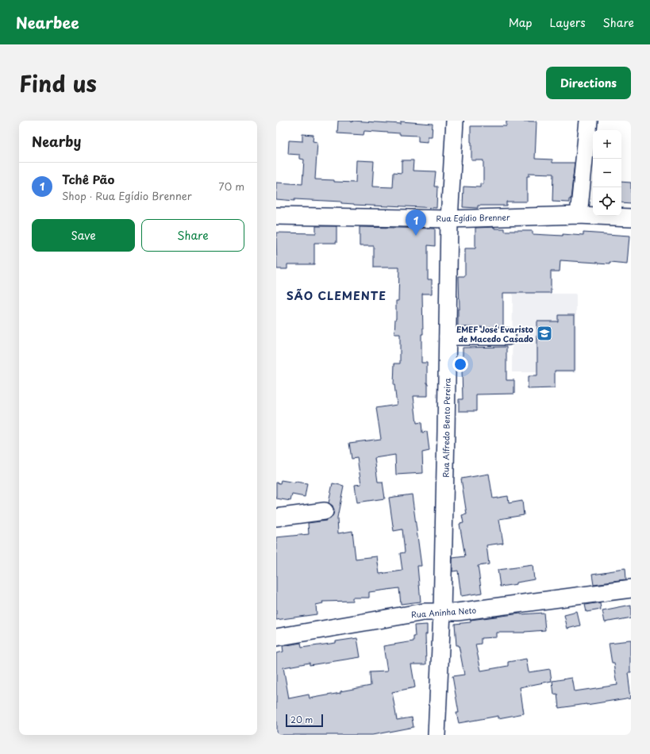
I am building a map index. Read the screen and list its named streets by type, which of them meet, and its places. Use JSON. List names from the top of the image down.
{
  "streets": {
    "street": ["Rua Egídio Brenner", "Rua Alfredo Bento Pereira", "Rua Aninha Neto"]
  },
  "crossings": [
    ["Rua Egídio Brenner", "Rua Alfredo Bento Pereira"],
    ["Rua Alfredo Bento Pereira", "Rua Aninha Neto"]
  ],
  "districts": ["SÃO CLEMENTE"],
  "places": {
    "school or university": ["EMEF José Evaristo de Macedo Casado"]
  },
  "scale_bar": "20 m",
  "page": {
    "header": "Nearbee",
    "nav": ["Map", "Layers", "Share"],
    "title": "Find us",
    "buttons": [
      "Directions",
      ["Save", "Share"]
    ],
    "heading": "Nearby",
    "map_buttons": ["+", "−"],
    "list": [
      {
        "mark": "1",
        "name": "Tchê Pão",
        "note": "Shop · Rua Egídio Brenner",
        "value": "70 m"
      }
    ],
    "pins": "1",
    "scale": "20 m"
  }
}
